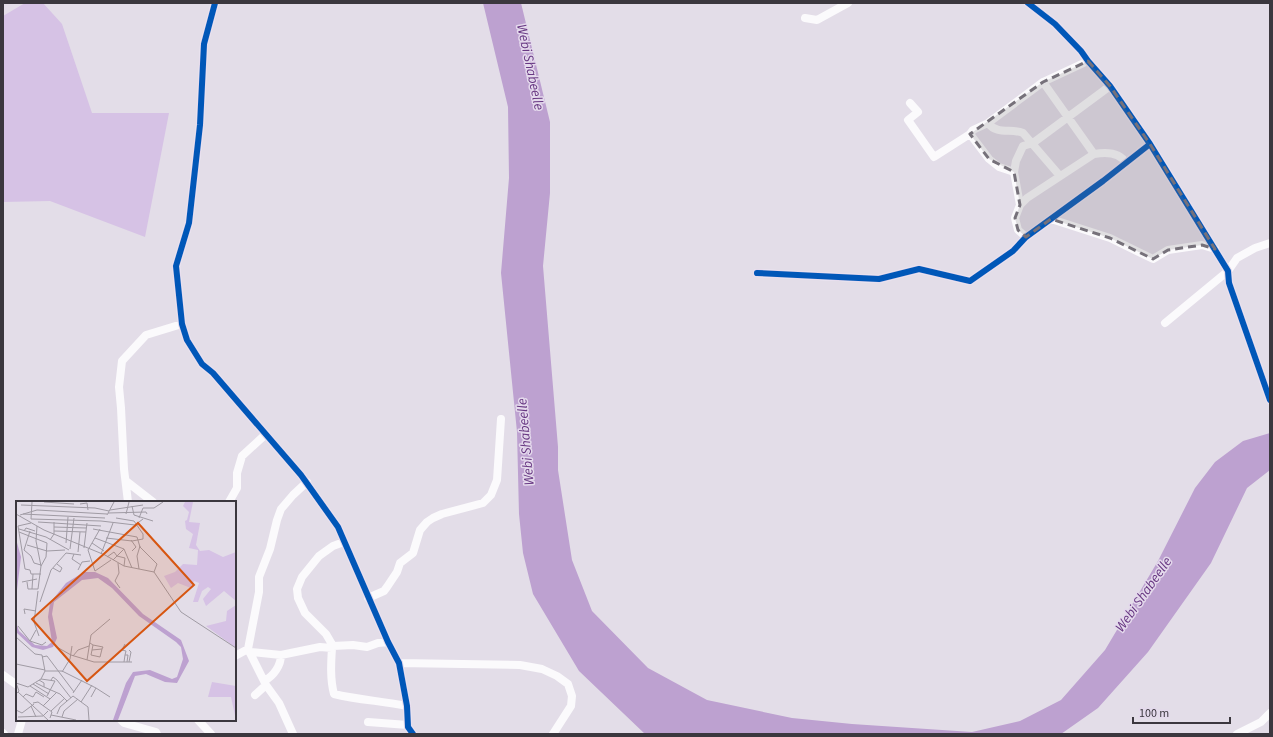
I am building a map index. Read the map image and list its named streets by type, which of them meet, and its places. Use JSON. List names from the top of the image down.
{
  "water": ["Webi Shabeelle"],
  "scale_bar": "100 m"
}
